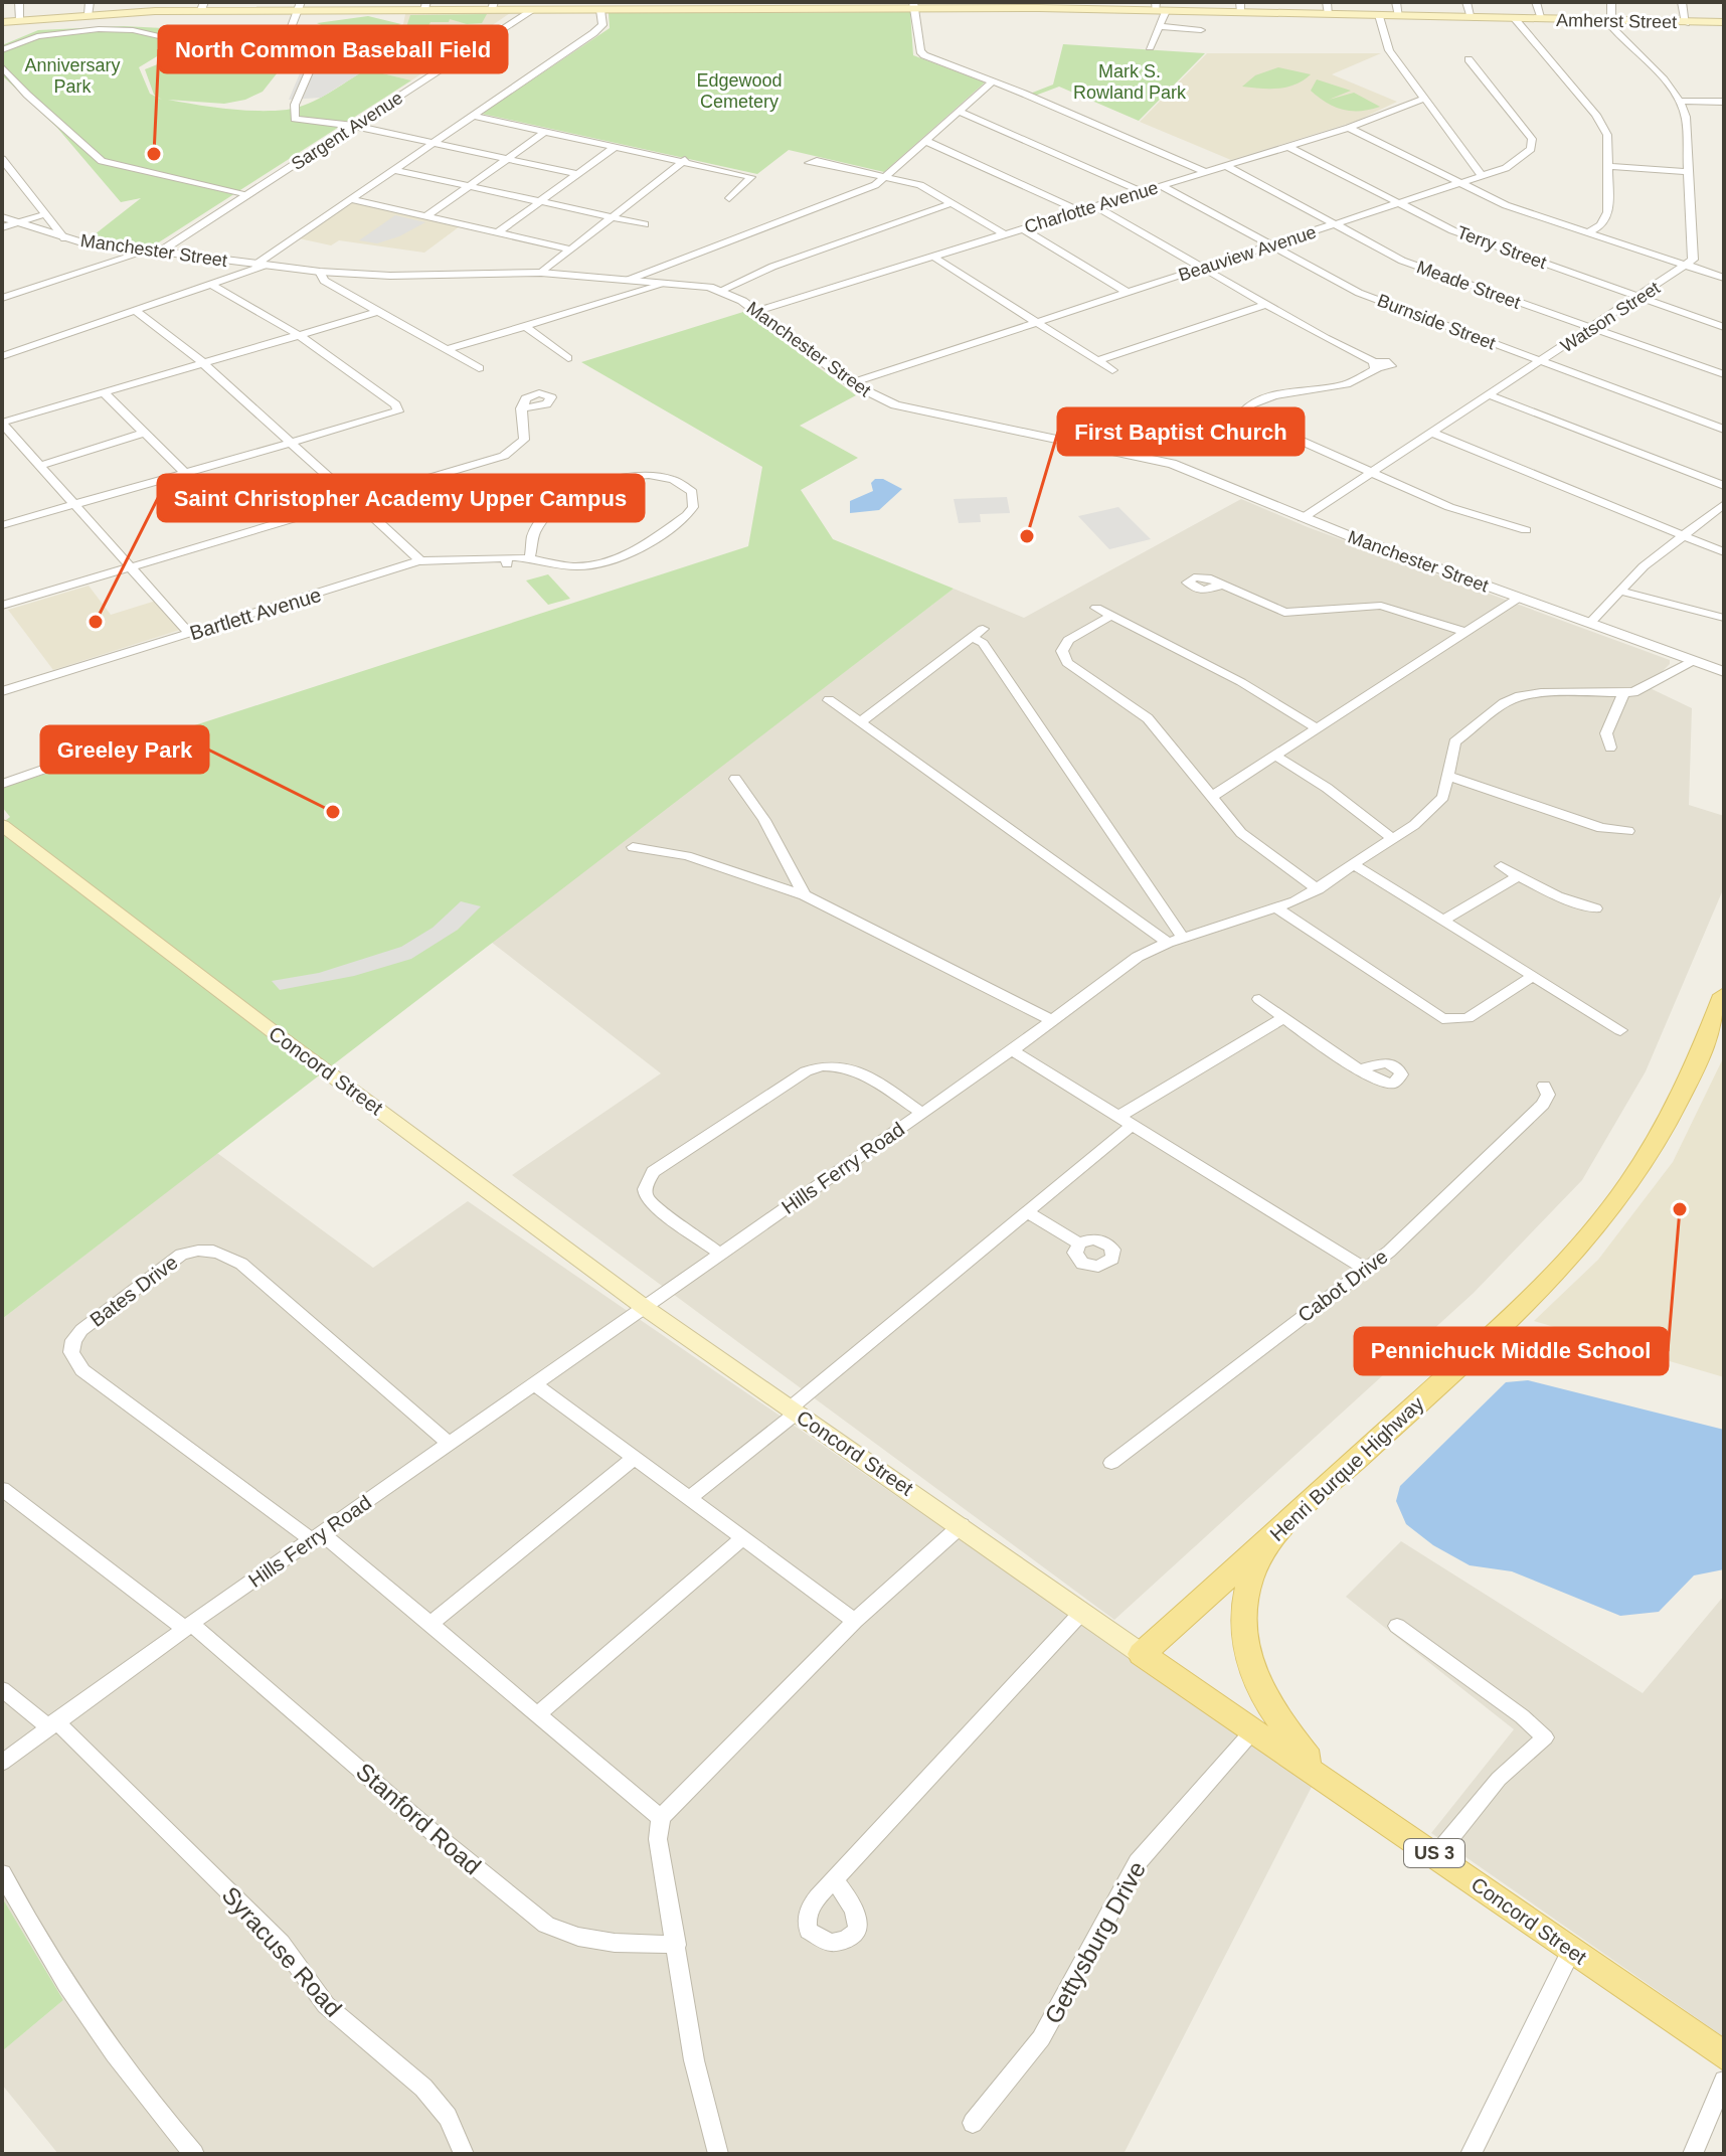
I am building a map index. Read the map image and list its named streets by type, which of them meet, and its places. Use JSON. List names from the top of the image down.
{
  "streets": {
    "main road": [
      "Amherst Street",
      "Concord Street",
      "Henri Burque Highway",
      "US 3"
    ],
    "street": [
      "Sargent Avenue",
      "Charlotte Avenue",
      "Terry Street",
      "Manchester Street",
      "Beauview Avenue",
      "Meade Street",
      "Watson Street",
      "Burnside Street",
      "Bartlett Avenue",
      "Hills Ferry Road",
      "Cabot Drive",
      "Bates Drive",
      "Stanford Road",
      "Gettysburg Drive",
      "Syracuse Road"
    ]
  },
  "crossings": [
    ["Amherst Street", "Sargent Avenue"],
    ["Sargent Avenue", "Manchester Street"],
    ["Charlotte Avenue", "Terry Street"],
    ["Charlotte Avenue", "Manchester Street"],
    ["Charlotte Avenue", "Meade Street"],
    ["Charlotte Avenue", "Burnside Street"],
    ["Terry Street", "Beauview Avenue"],
    ["Terry Street", "Watson Street"],
    ["Manchester Street", "Beauview Avenue"],
    ["Manchester Street", "Watson Street"],
    ["Manchester Street", "Hills Ferry Road"],
    ["Beauview Avenue", "Meade Street"],
    ["Beauview Avenue", "Burnside Street"],
    ["Meade Street", "Watson Street"],
    ["Watson Street", "Burnside Street"],
    ["Concord Street", "Hills Ferry Road"],
    ["Concord Street", "Henri Burque Highway"],
    ["Concord Street", "Gettysburg Drive"],
    ["Hills Ferry Road", "Bates Drive"],
    ["Hills Ferry Road", "Stanford Road"],
    ["Hills Ferry Road", "Syracuse Road"]
  ],
  "parks": ["Anniversary Park", "Mark S. Rowland Park", "Edgewood Cemetery"],
  "places": [
    "North Common Baseball Field",
    "First Baptist Church",
    "Saint Christopher Academy Upper Campus",
    "Greeley Park",
    "Pennichuck Middle School"
  ]
}
